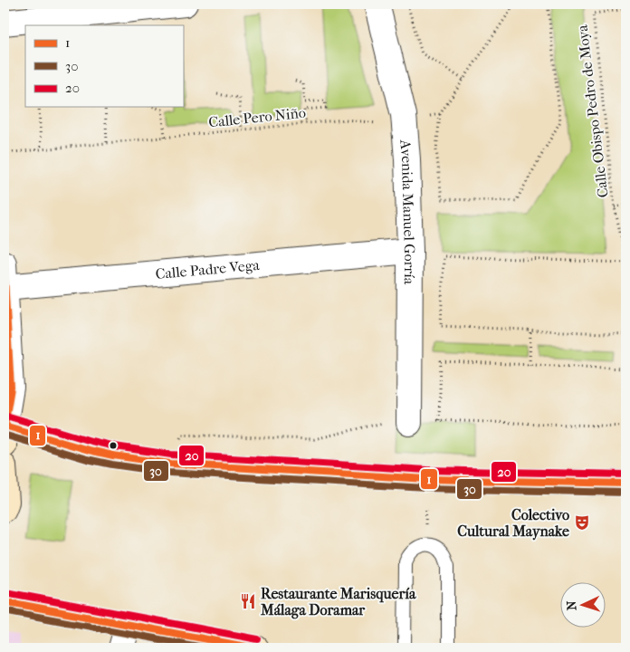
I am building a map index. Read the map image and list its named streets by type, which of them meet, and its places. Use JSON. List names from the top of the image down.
{
  "streets": {
    "street": ["Avenida Manuel Gorría", "Calle Padre Vega"],
    "path": ["Calle Obispo Pedro de Moya", "Calle Pero Niño"]
  },
  "crossings": [
    ["Avenida Manuel Gorría", "Calle Padre Vega"]
  ],
  "places": {
    "theatre": ["Colectivo Cultural Maynake"],
    "restaurant": ["Restaurante Marisquería Málaga Doramar"]
  },
  "lines": ["transit line 1", "transit line 20", "transit line 30"],
  "legend": ["1", "30", "20"],
  "north": "left"
}
